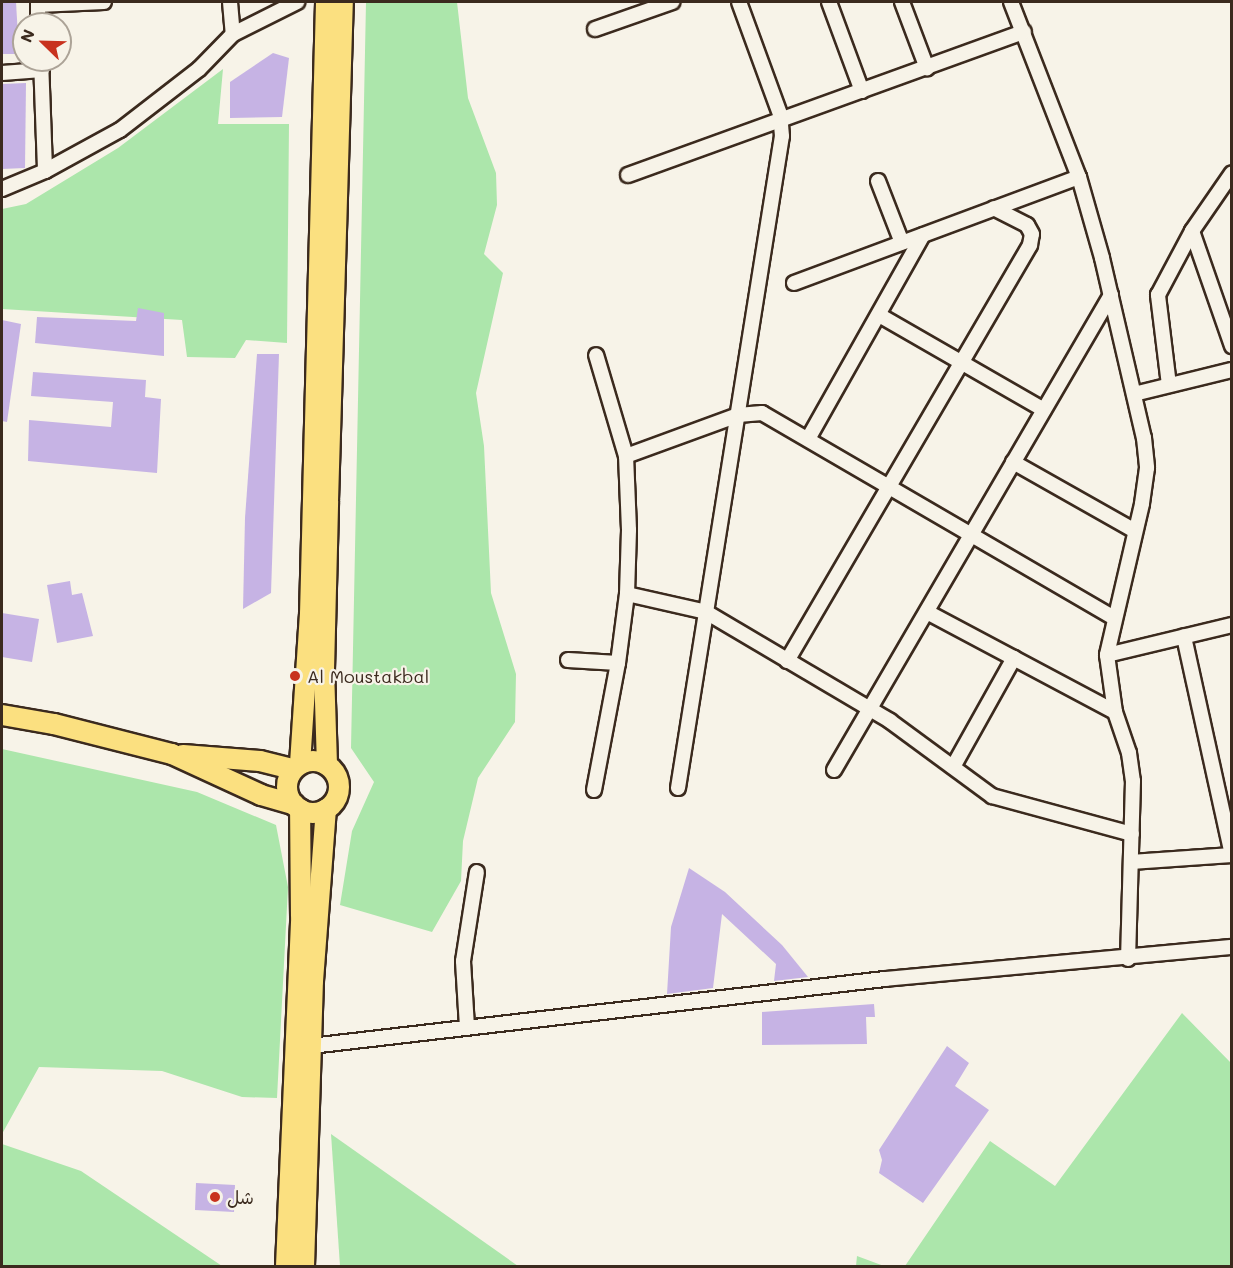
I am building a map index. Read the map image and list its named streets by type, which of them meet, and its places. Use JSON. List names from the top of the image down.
{
  "places": ["Al Moustakbal", "شل"],
  "north": "top left"
}
